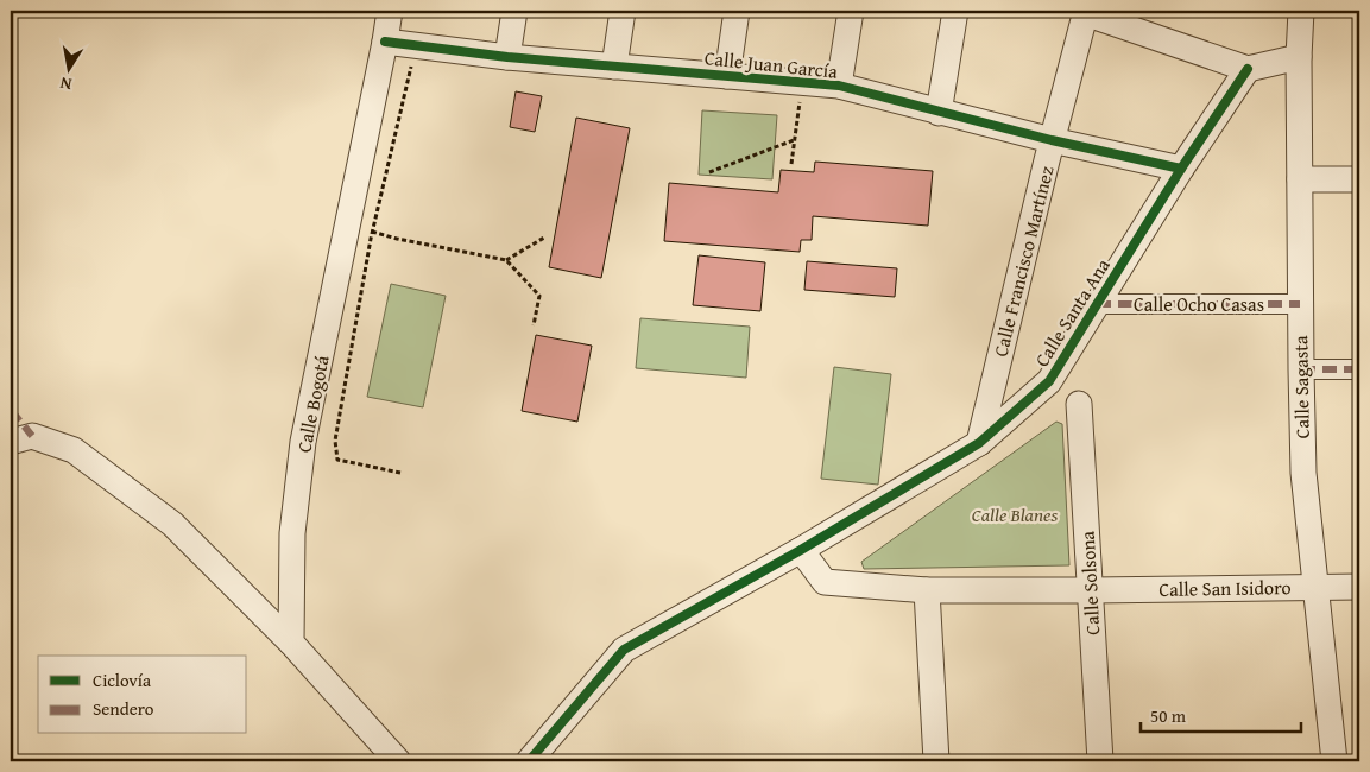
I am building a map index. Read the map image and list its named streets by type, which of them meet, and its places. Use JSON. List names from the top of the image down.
{
  "streets": {
    "street": [
      "Calle Juan García",
      "Calle Francisco Martínez",
      "Calle Ocho Casas",
      "Calle Santa Ana",
      "Calle Sagasta",
      "Calle Bogotá",
      "Calle Solsona",
      "Calle San Isidoro"
    ]
  },
  "crossings": [
    ["Calle Juan García", "Calle Francisco Martínez"],
    ["Calle Juan García", "Calle Santa Ana"],
    ["Calle Juan García", "Calle Bogotá"],
    ["Calle Francisco Martínez", "Calle Santa Ana"],
    ["Calle Ocho Casas", "Calle Santa Ana"],
    ["Calle Ocho Casas", "Calle Sagasta"],
    ["Calle Sagasta", "Calle San Isidoro"],
    ["Calle Solsona", "Calle San Isidoro"]
  ],
  "parks": ["Calle Blanes"],
  "legend": ["Ciclovía", "Sendero"],
  "scale_bar": "50 m",
  "north": "bottom"
}
